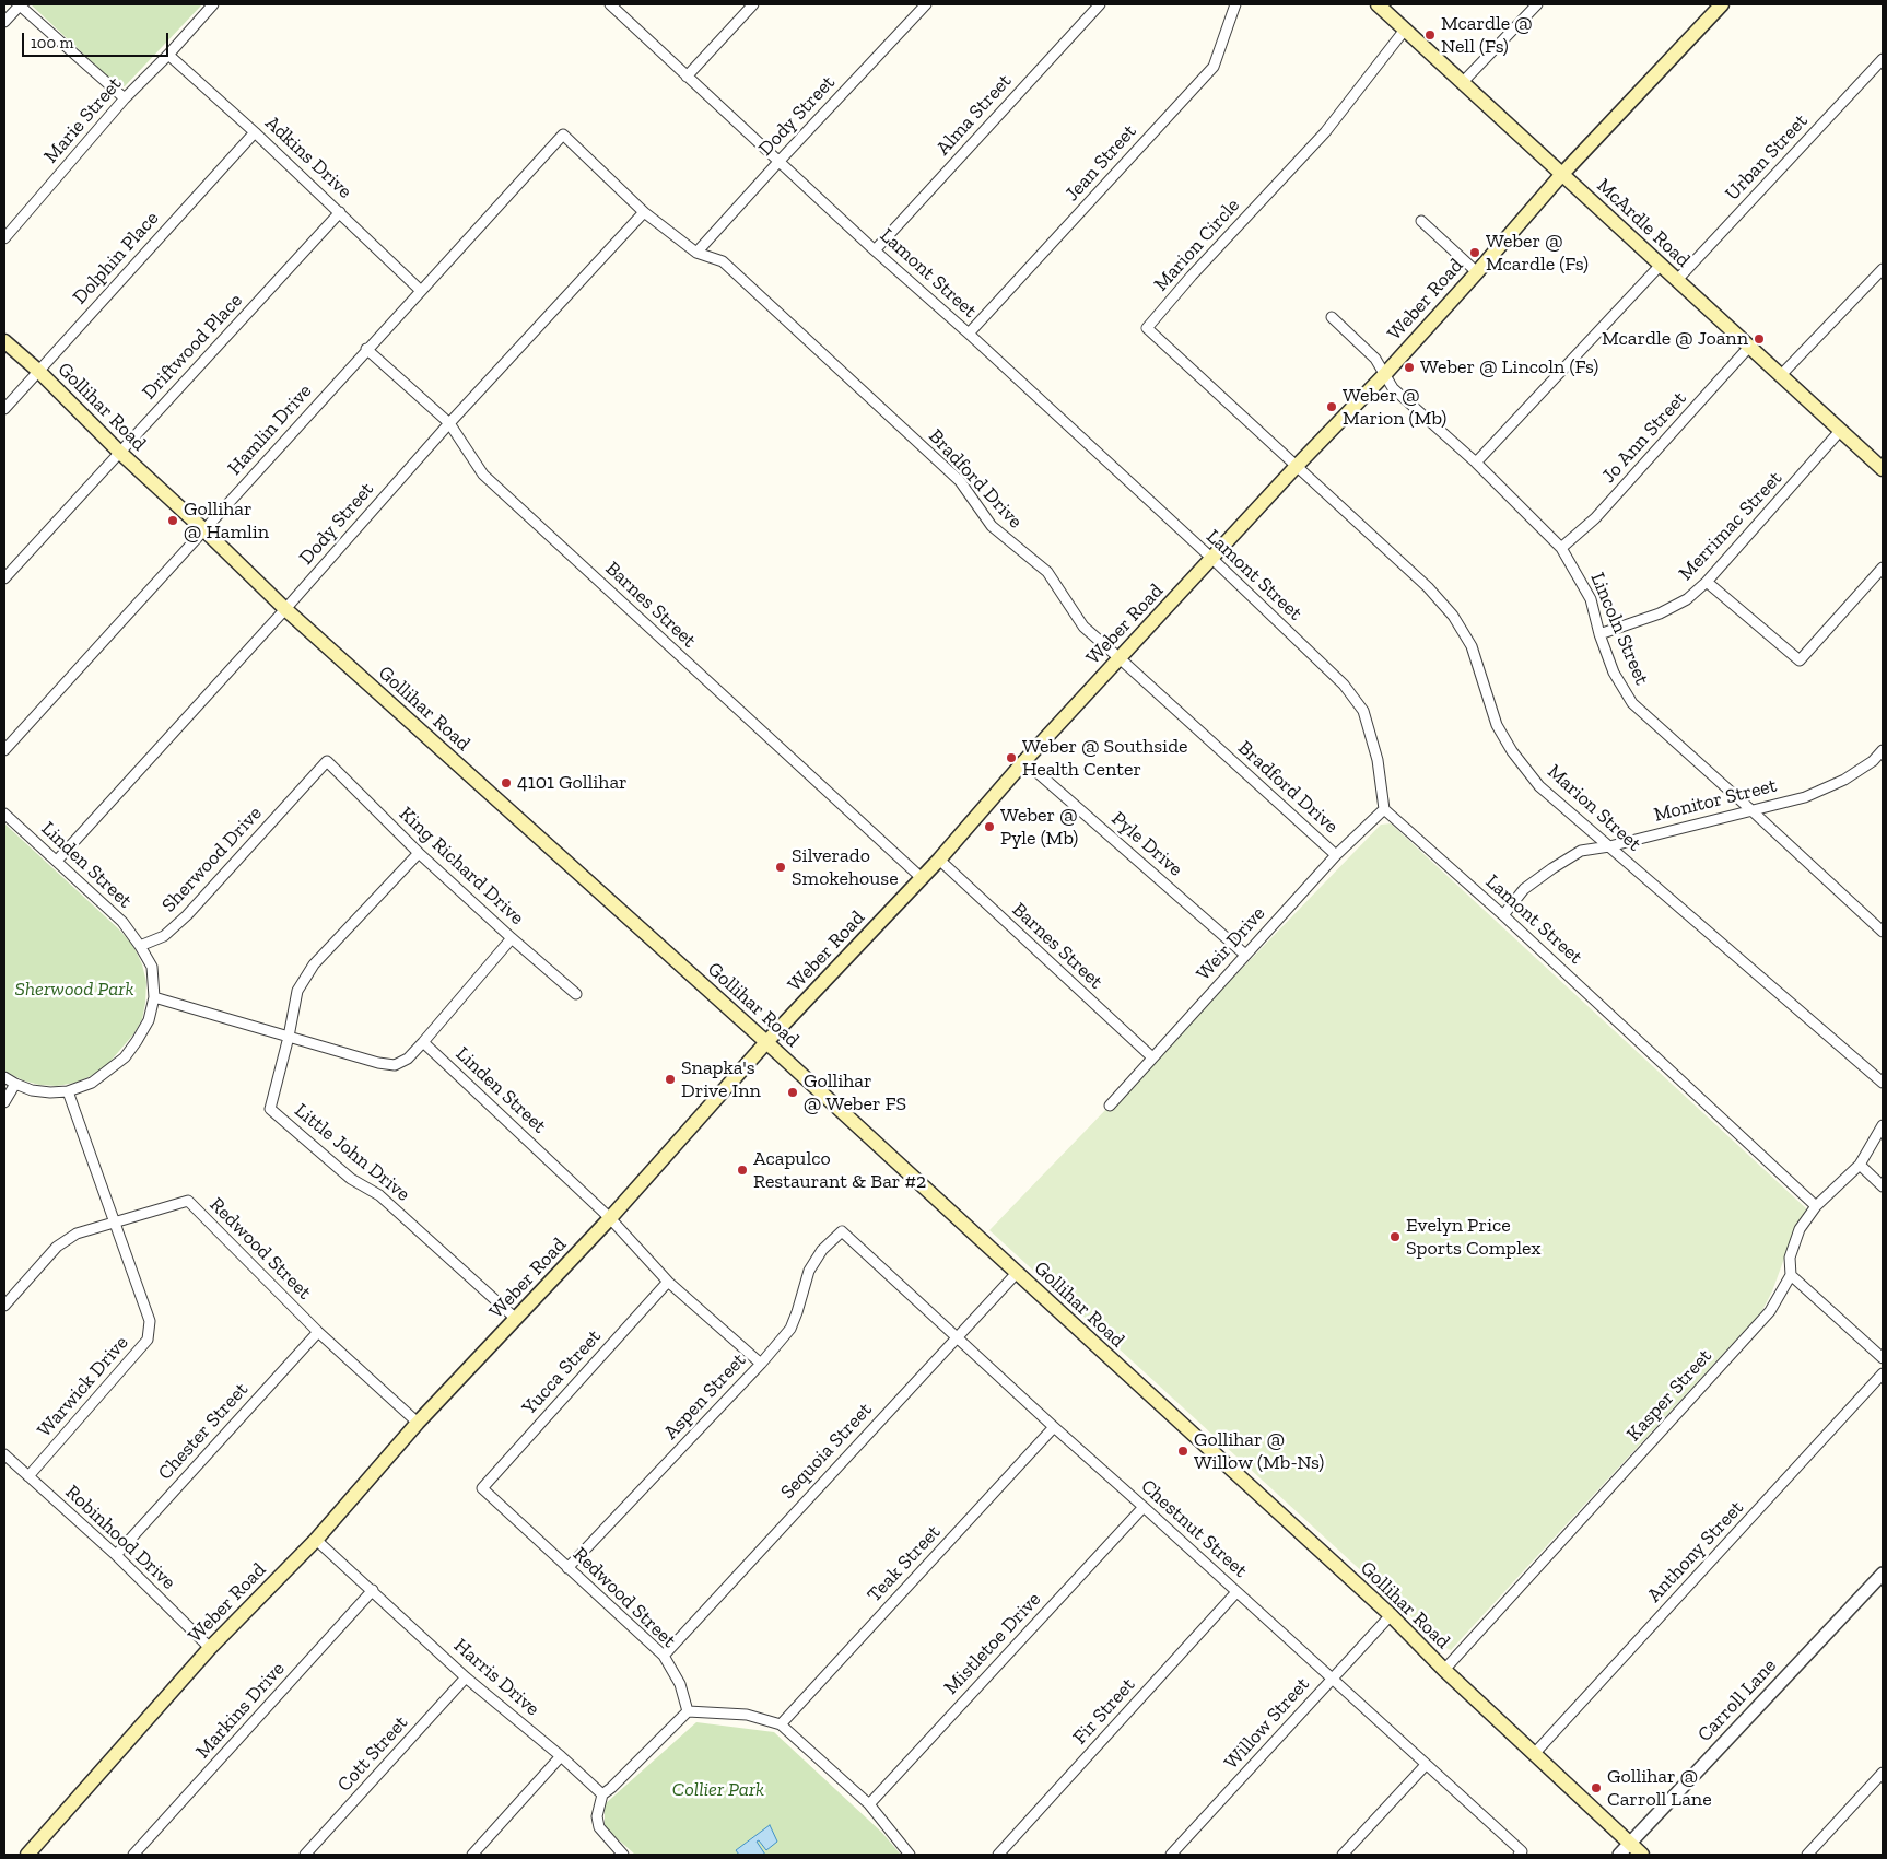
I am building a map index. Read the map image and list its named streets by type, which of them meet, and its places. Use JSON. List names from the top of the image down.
{
  "streets": {
    "main road": ["McArdle Road", "Weber Road", "Gollihar Road"],
    "street": [
      "Alma Street",
      "Dody Street",
      "Marie Street",
      "Adkins Drive",
      "Urban Street",
      "Jean Street",
      "Marion Circle",
      "Dolphin Place",
      "Lamont Street",
      "Driftwood Place",
      "Hamlin Drive",
      "Jo Ann Street",
      "Bradford Drive",
      "Merrimac Street",
      "Barnes Street",
      "Lincoln Street",
      "Monitor Street",
      "Marion Street",
      "Pyle Drive",
      "Sherwood Drive",
      "Linden Street",
      "King Richard Drive",
      "Weir Drive",
      "Little John Drive",
      "Redwood Street",
      "Yucca Street",
      "Warwick Drive",
      "Kasper Street",
      "Aspen Street",
      "Chester Street",
      "Sequoia Street",
      "Chestnut Street",
      "Robinhood Drive",
      "Anthony Street",
      "Teak Street",
      "Mistletoe Drive",
      "Harris Drive",
      "Carroll Lane",
      "Markins Drive",
      "Fir Street",
      "Willow Street",
      "Cott Street"
    ]
  },
  "crossings": [
    ["Alma Street", "Lamont Street"],
    ["Dody Street", "Lamont Street"],
    ["Dody Street", "Gollihar Road"],
    ["Dody Street", "Hamlin Drive"],
    ["Dody Street", "Bradford Drive"],
    ["Dody Street", "Barnes Street"],
    ["Dody Street", "Linden Street"],
    ["Marie Street", "Adkins Drive"],
    ["Adkins Drive", "Dolphin Place"],
    ["Adkins Drive", "Driftwood Place"],
    ["Adkins Drive", "Hamlin Drive"],
    ["Urban Street", "McArdle Road"],
    ["Jean Street", "Lamont Street"],
    ["McArdle Road", "Marion Circle"],
    ["McArdle Road", "Weber Road"],
    ["McArdle Road", "Jo Ann Street"],
    ["McArdle Road", "Merrimac Street"],
    ["Marion Circle", "Weber Road"],
    ["Marion Circle", "Marion Street"],
    ["Dolphin Place", "Gollihar Road"],
    ["Lamont Street", "Weber Road"],
    ["Lamont Street", "Monitor Street"],
    ["Lamont Street", "Weir Drive"],
    ["Lamont Street", "Kasper Street"],
    ["Weber Road", "Gollihar Road"],
    ["Weber Road", "Bradford Drive"],
    ["Weber Road", "Barnes Street"],
    ["Weber Road", "Lincoln Street"],
    ["Weber Road", "Marion Street"],
    ["Weber Road", "Pyle Drive"],
    ["Weber Road", "Linden Street"],
    ["Weber Road", "Little John Drive"],
    ["Weber Road", "Redwood Street"],
    ["Weber Road", "Robinhood Drive"],
    ["Weber Road", "Harris Drive"],
    ["Driftwood Place", "Gollihar Road"],
    ["Gollihar Road", "Hamlin Drive"],
    ["Gollihar Road", "Kasper Street"],
    ["Gollihar Road", "Sequoia Street"],
    ["Gollihar Road", "Anthony Street"],
    ["Gollihar Road", "Carroll Lane"],
    ["Gollihar Road", "Willow Street"],
    ["Hamlin Drive", "Barnes Street"],
    ["Jo Ann Street", "Lincoln Street"],
    ["Bradford Drive", "Weir Drive"],
    ["Merrimac Street", "Lincoln Street"],
    ["Barnes Street", "Weir Drive"],
    ["Lincoln Street", "Monitor Street"],
    ["Monitor Street", "Marion Street"],
    ["Pyle Drive", "Weir Drive"],
    ["Sherwood Drive", "Linden Street"],
    ["Sherwood Drive", "King Richard Drive"],
    ["Linden Street", "Yucca Street"],
    ["Linden Street", "Aspen Street"],
    ["King Richard Drive", "Little John Drive"],
    ["Redwood Street", "Yucca Street"],
    ["Redwood Street", "Warwick Drive"],
    ["Redwood Street", "Aspen Street"],
    ["Redwood Street", "Chester Street"],
    ["Redwood Street", "Sequoia Street"],
    ["Warwick Drive", "Robinhood Drive"],
    ["Aspen Street", "Chestnut Street"],
    ["Chester Street", "Robinhood Drive"],
    ["Sequoia Street", "Chestnut Street"],
    ["Chestnut Street", "Teak Street"],
    ["Chestnut Street", "Mistletoe Drive"],
    ["Chestnut Street", "Fir Street"],
    ["Chestnut Street", "Willow Street"],
    ["Harris Drive", "Markins Drive"],
    ["Harris Drive", "Cott Street"]
  ],
  "parks": ["Sherwood Park", "Collier Park"],
  "places": [
    "Mcardle @ Nell (Fs)",
    "Weber @ Mcardle (Fs)",
    "Mcardle @ Joann",
    "Weber @ Lincoln (Fs)",
    "Weber @ Marion (Mb)",
    "Gollihar @ Hamlin",
    "Weber @ Southside Health Center",
    "4101 Gollihar",
    "Weber @ Pyle (Mb)",
    "Silverado Smokehouse",
    "Snapka's Drive Inn",
    "Gollihar @ Weber FS",
    "Acapulco Restaurant & Bar #2",
    "Evelyn Price Sports Complex",
    "Gollihar @ Willow (Mb-Ns)",
    "Gollihar @ Carroll Lane"
  ],
  "scale_bar": "100 m"
}
